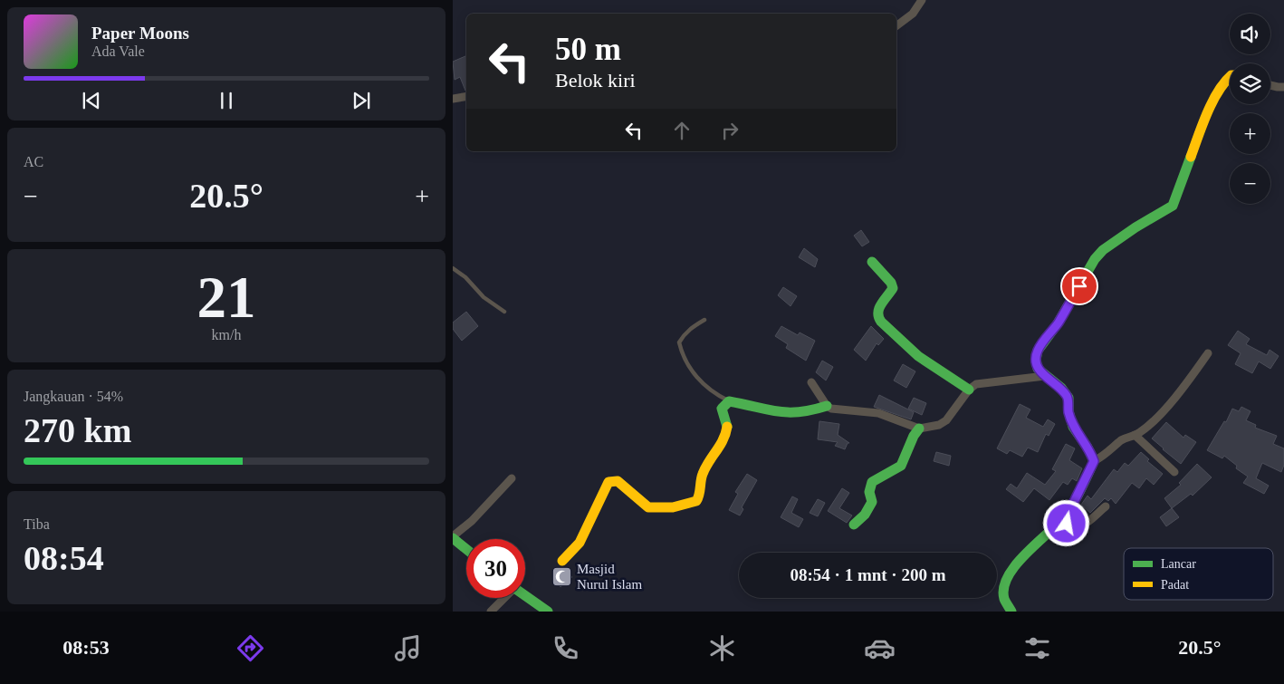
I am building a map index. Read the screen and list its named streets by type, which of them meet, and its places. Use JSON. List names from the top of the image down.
{
  "places": {
    "mosque": ["Masjid Nurul Islam"]
  },
  "legend": ["Lancar", "Padat"],
  "page": {
    "map_buttons": ["+", "−"],
    "turn": ["50 m", "Belok kiri"],
    "song": ["Paper Moons", "Ada Vale"],
    "tile": [
      "AC",
      ["21", "km/h"],
      ["Jangkauan · 54%", "270 km"],
      ["Tiba", "08:54"]
    ],
    "heat": ["−", "20.5°", "+"],
    "limit": "30",
    "trip": "08:54 · 1 mnt · 200 m",
    "tabs": ["08:53", "20.5°"]
  }
}
